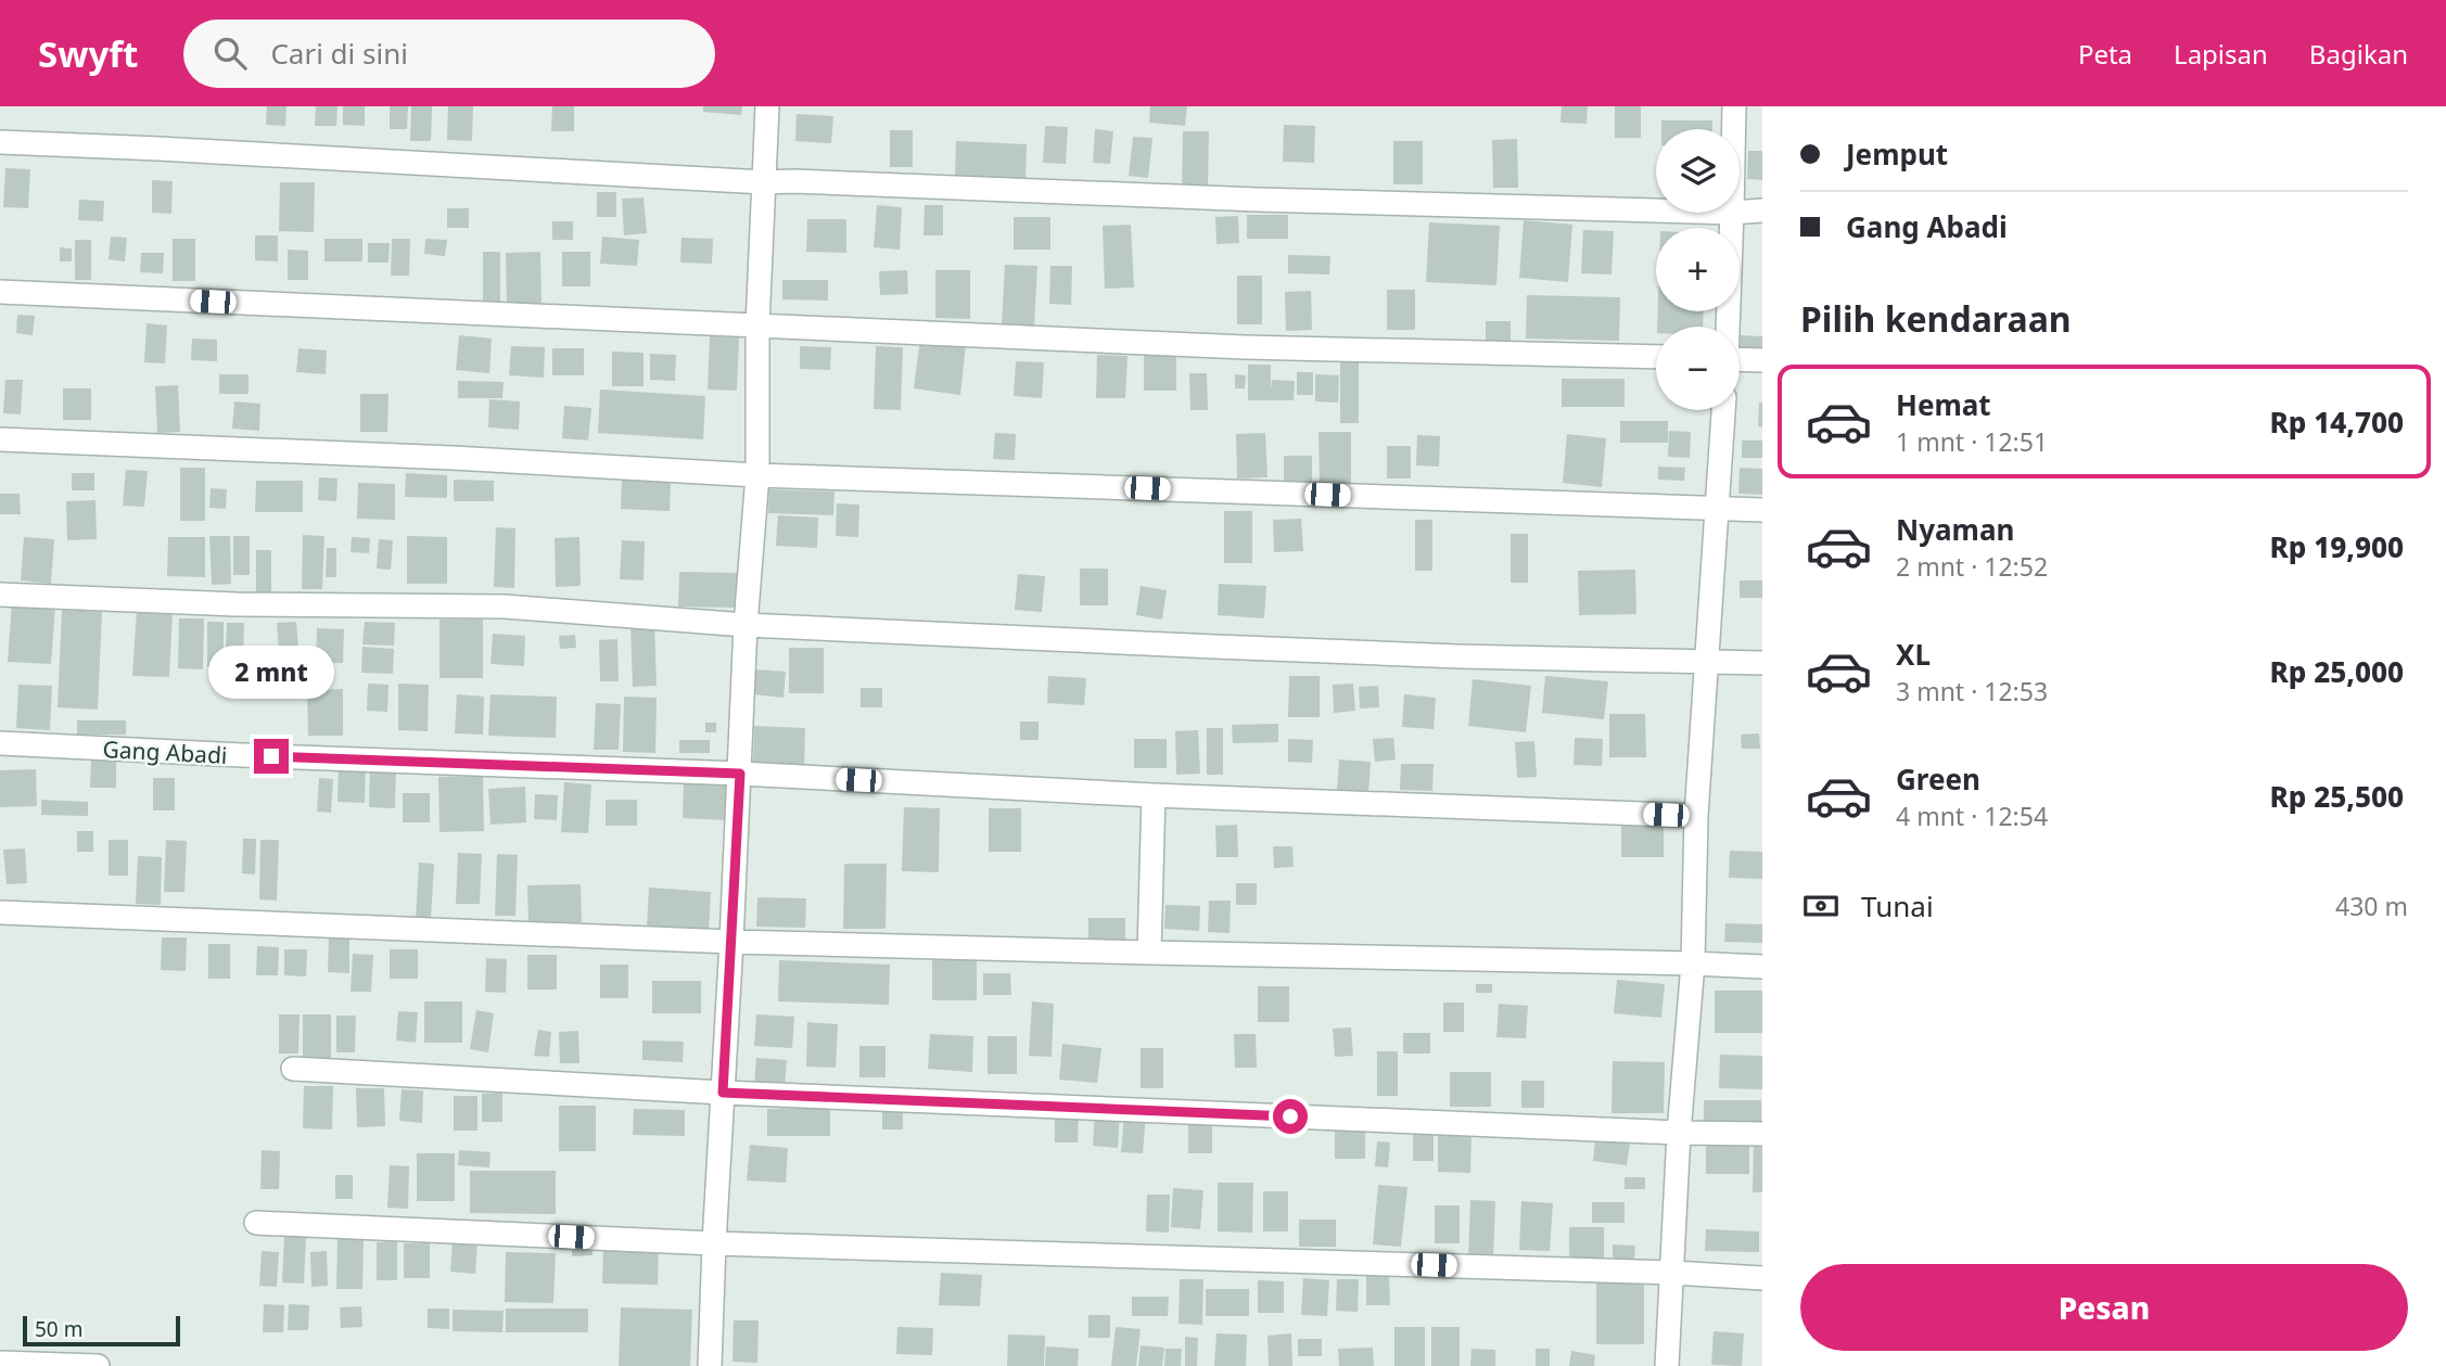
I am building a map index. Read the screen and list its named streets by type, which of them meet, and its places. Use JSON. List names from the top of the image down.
{
  "streets": {
    "street": ["Gang Abadi"]
  },
  "scale_bar": "50 m",
  "page": {
    "header": "Swyft",
    "search": "Cari di sini",
    "nav": ["Peta", "Lapisan", "Bagikan"],
    "banner": ["Jemput", "Gang Abadi"],
    "map_buttons": ["+", "−"],
    "heading": "Pilih kendaraan",
    "list": [
      {
        "name": "Hemat",
        "note": "1 mnt · 12:51",
        "value": "Rp 14,700"
      },
      {
        "name": "Nyaman",
        "note": "2 mnt · 12:52",
        "value": "Rp 19,900"
      },
      {
        "name": "XL",
        "note": "3 mnt · 12:53",
        "value": "Rp 25,000"
      },
      {
        "name": "Green",
        "note": "4 mnt · 12:54",
        "value": "Rp 25,500"
      }
    ],
    "bubble": "2 mnt",
    "pay": ["Tunai", "430 m"],
    "buttons": "Pesan",
    "scale": "50 m"
  }
}
